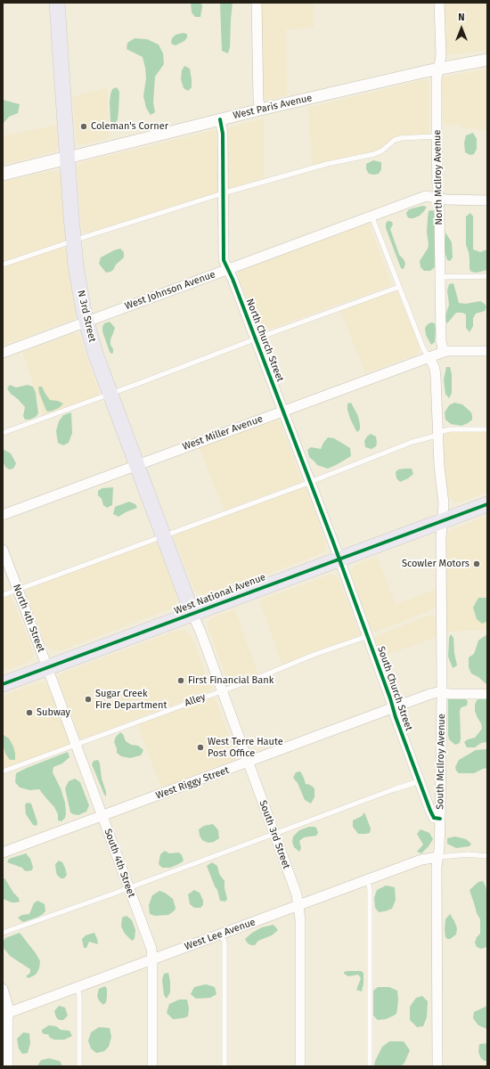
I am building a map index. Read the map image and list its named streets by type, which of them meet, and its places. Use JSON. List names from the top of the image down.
{
  "streets": {
    "main road": ["West Paris Avenue", "N 3rd Street", "West National Avenue"],
    "street": [
      "North McIlroy Avenue",
      "West Johnson Avenue",
      "North Church Street",
      "West Miller Avenue",
      "North 4th Street",
      "South Church Street",
      "South McIlroy Avenue",
      "West Riggy Street",
      "South 3rd Street",
      "South 4th Street",
      "West Lee Avenue"
    ],
    "lane": ["Alley"]
  },
  "crossings": [
    ["West Paris Avenue", "North McIlroy Avenue"],
    ["West Paris Avenue", "N 3rd Street"],
    ["West Paris Avenue", "North Church Street"],
    ["North McIlroy Avenue", "West Johnson Avenue"],
    ["North McIlroy Avenue", "West Miller Avenue"],
    ["West Johnson Avenue", "N 3rd Street"],
    ["West Johnson Avenue", "North Church Street"],
    ["N 3rd Street", "West Miller Avenue"],
    ["N 3rd Street", "West National Avenue"],
    ["N 3rd Street", "South 3rd Street"],
    ["North Church Street", "West Miller Avenue"],
    ["North Church Street", "West National Avenue"],
    ["North Church Street", "South Church Street"],
    ["West National Avenue", "North 4th Street"],
    ["West National Avenue", "South Church Street"],
    ["West National Avenue", "South McIlroy Avenue"],
    ["West National Avenue", "South 3rd Street"],
    ["West National Avenue", "South 4th Street"],
    ["North 4th Street", "South 4th Street"],
    ["South Church Street", "Alley"],
    ["South Church Street", "South McIlroy Avenue"],
    ["South Church Street", "West Riggy Street"],
    ["Alley", "South 3rd Street"],
    ["Alley", "South 4th Street"],
    ["South McIlroy Avenue", "West Riggy Street"],
    ["South McIlroy Avenue", "West Lee Avenue"],
    ["West Riggy Street", "South 3rd Street"],
    ["West Riggy Street", "South 4th Street"],
    ["South 3rd Street", "West Lee Avenue"],
    ["South 4th Street", "West Lee Avenue"]
  ],
  "places": [
    "Coleman's Corner",
    "Scowler Motors",
    "First Financial Bank",
    "Sugar Creek Fire Department",
    "Subway",
    "West Terre Haute Post Office"
  ],
  "north": "top"
}
